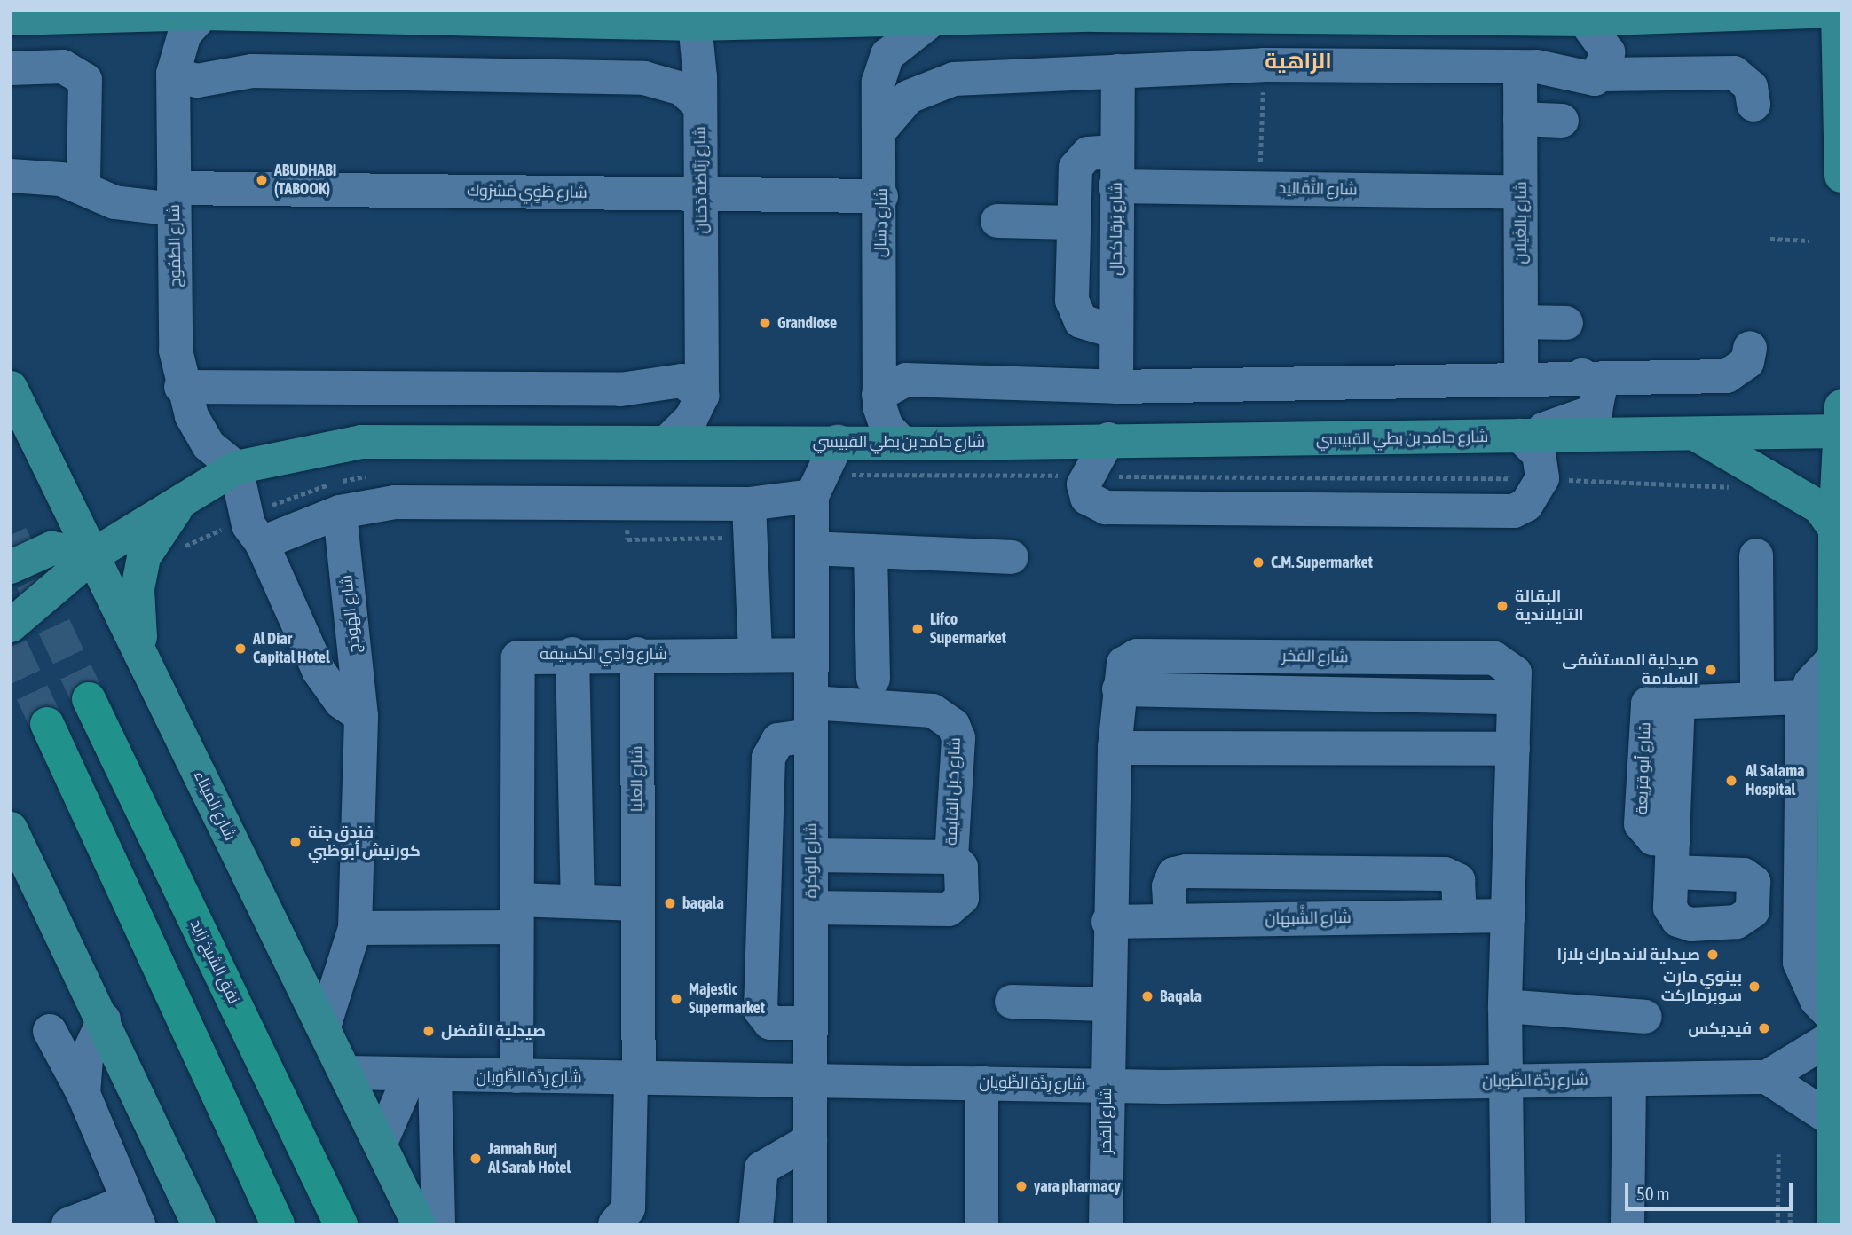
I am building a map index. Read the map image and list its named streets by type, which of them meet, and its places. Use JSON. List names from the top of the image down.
{
  "streets": {
    "highway": ["نفق الشيخ زايد"],
    "main road": ["شارع حامد بن بطي القبيسي", "شارع الميناء"],
    "street": [
      "شارع رَبَّاضة دَخنان",
      "شارع التَّقَالِيد",
      "شارع طَوِي مَشرُوك",
      "شارع دِسَال",
      "شارع بِالغَيلان",
      "شارع بَرقا كحال",
      "شارع الطُّمُوح",
      "شارع الهَودَج",
      "شارع وادِي الكسَيفه",
      "شارع الفخر",
      "شارع أبو قِرَيعة",
      "شارع العليا",
      "شارع حَبل القايمة",
      "شارع الوَكرة",
      "شارع الشَّبهان",
      "شارع رِدَّة الطِّويان"
    ]
  },
  "crossings": [
    ["شارع رَبَّاضة دَخنان", "شارع طَوِي مَشرُوك"],
    ["شارع رَبَّاضة دَخنان", "شارع حامد بن بطي القبيسي"],
    ["شارع التَّقَالِيد", "شارع بِالغَيلان"],
    ["شارع التَّقَالِيد", "شارع بَرقا كحال"],
    ["شارع طَوِي مَشرُوك", "شارع دِسَال"],
    ["شارع طَوِي مَشرُوك", "شارع الطُّمُوح"],
    ["شارع دِسَال", "شارع حامد بن بطي القبيسي"],
    ["شارع الطُّمُوح", "شارع حامد بن بطي القبيسي"],
    ["شارع حامد بن بطي القبيسي", "شارع الميناء"],
    ["شارع حامد بن بطي القبيسي", "شارع الوَكرة"],
    ["شارع الهَودَج", "شارع الميناء"],
    ["شارع وادِي الكسَيفه", "شارع العليا"],
    ["شارع وادِي الكسَيفه", "شارع الوَكرة"],
    ["شارع وادِي الكسَيفه", "شارع رِدَّة الطِّويان"],
    ["شارع الفخر", "شارع الشَّبهان"],
    ["شارع الفخر", "شارع رِدَّة الطِّويان"],
    ["شارع العليا", "شارع رِدَّة الطِّويان"],
    ["شارع حَبل القايمة", "شارع الوَكرة"],
    ["شارع الميناء", "شارع رِدَّة الطِّويان"],
    ["شارع الوَكرة", "شارع رِدَّة الطِّويان"]
  ],
  "districts": ["الزاهية"],
  "places": [
    "ABUDHABI (TABOOK)",
    "Grandiose",
    "C.M. Supermarket",
    "البقالة التايلاندية",
    "Lifco Supermarket",
    "Al Diar Capital Hotel",
    "صيدلية المستشفى السلامة",
    "Al Salama Hospital",
    "فندق جنة كورنيش أبوظبي",
    "baqala",
    "صيدلية لاند مارك بلازا",
    "بينوي مارت سوبرماركت",
    "Baqala",
    "Majestic Supermarket",
    "فيديكس",
    "صيدلية الأفضل",
    "Jannah Burj Al Sarab Hotel",
    "yara pharmacy"
  ],
  "scale_bar": "50 m"
}
